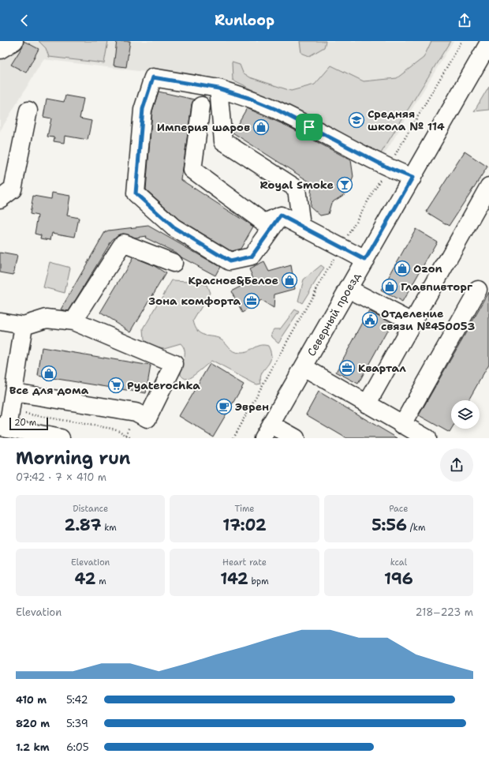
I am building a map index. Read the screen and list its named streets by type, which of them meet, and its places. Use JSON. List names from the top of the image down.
{
  "streets": {
    "street": ["Северный проезд"]
  },
  "places": {
    "school or university": ["Средняя школа № 114"],
    "shop": [
      "Империя шаров",
      "Ozon",
      "Красное&Белое",
      "Главпивторг",
      "Все для дома"
    ],
    "bar": ["Royal Smoke"],
    "office": ["Зона комфорта", "Квартал"],
    "public building": ["Отделение связи №450053"],
    "supermarket": ["Pyaterochka"],
    "cafe": ["Эврен"]
  },
  "scale_bar": "20 m",
  "page": {
    "header": "Runloop",
    "scale": "20 m",
    "heading": ["Morning run", "07:42 · 7 × 410 m"],
    "stats": [
      ["Distance", "2.87 km"],
      ["Time", "17:02"],
      ["Pace", "5:56 /km"],
      ["Elevation", "42 m"],
      ["Heart rate", "142 bpm"],
      ["kcal", "196"]
    ],
    "chart": ["Elevation", "218–223 m"],
    "list": [
      {
        "name": "410 m",
        "note": "5:42"
      },
      {
        "name": "820 m",
        "note": "5:39"
      },
      {
        "name": "1.2 km",
        "note": "6:05"
      }
    ]
  }
}
